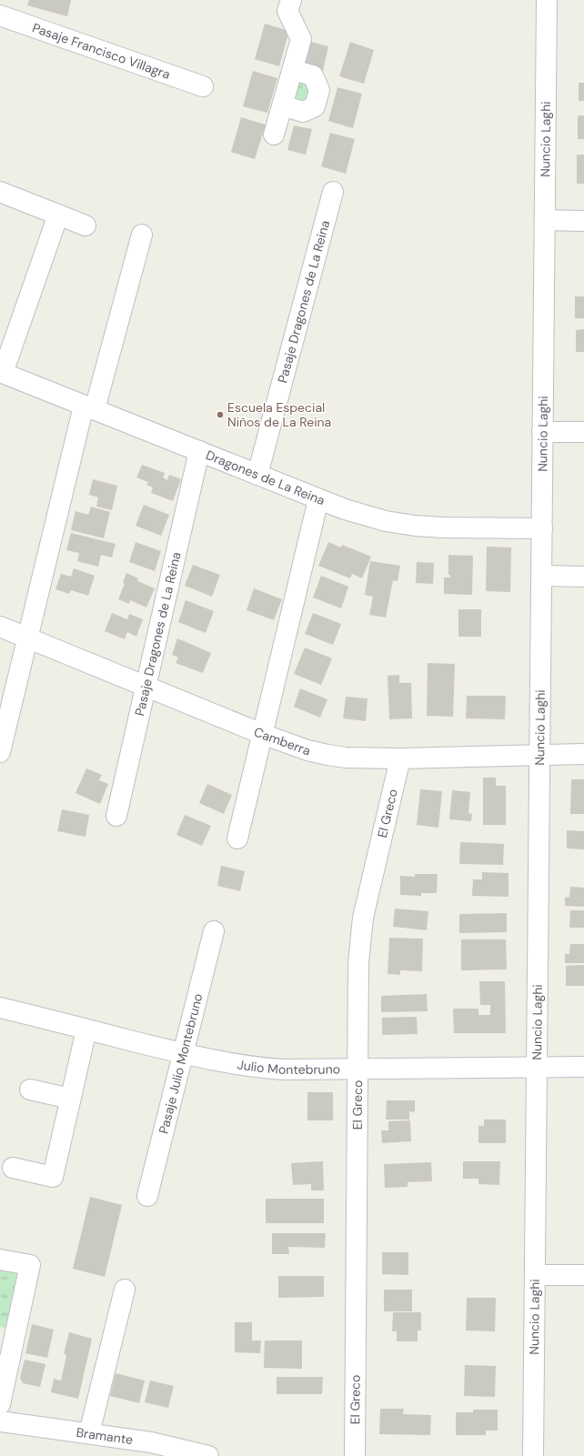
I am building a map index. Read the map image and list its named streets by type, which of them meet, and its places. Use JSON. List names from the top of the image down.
{
  "streets": {
    "street": [
      "Pasaje Francisco Villagra",
      "Nuncio Laghi",
      "Pasaje Dragones de La Reina",
      "Dragones de La Reina",
      "Camberra",
      "El Greco",
      "Pasaje Julio Montebruno",
      "Julio Montebruno",
      "Bramante"
    ]
  },
  "crossings": [
    ["Nuncio Laghi", "Dragones de La Reina"],
    ["Nuncio Laghi", "Camberra"],
    ["Nuncio Laghi", "Julio Montebruno"],
    ["Pasaje Dragones de La Reina", "Dragones de La Reina"],
    ["Pasaje Dragones de La Reina", "Camberra"],
    ["Camberra", "El Greco"],
    ["El Greco", "Julio Montebruno"],
    ["Pasaje Julio Montebruno", "Julio Montebruno"]
  ],
  "places": ["Escuela Especial Niños de La Reina"]
}
